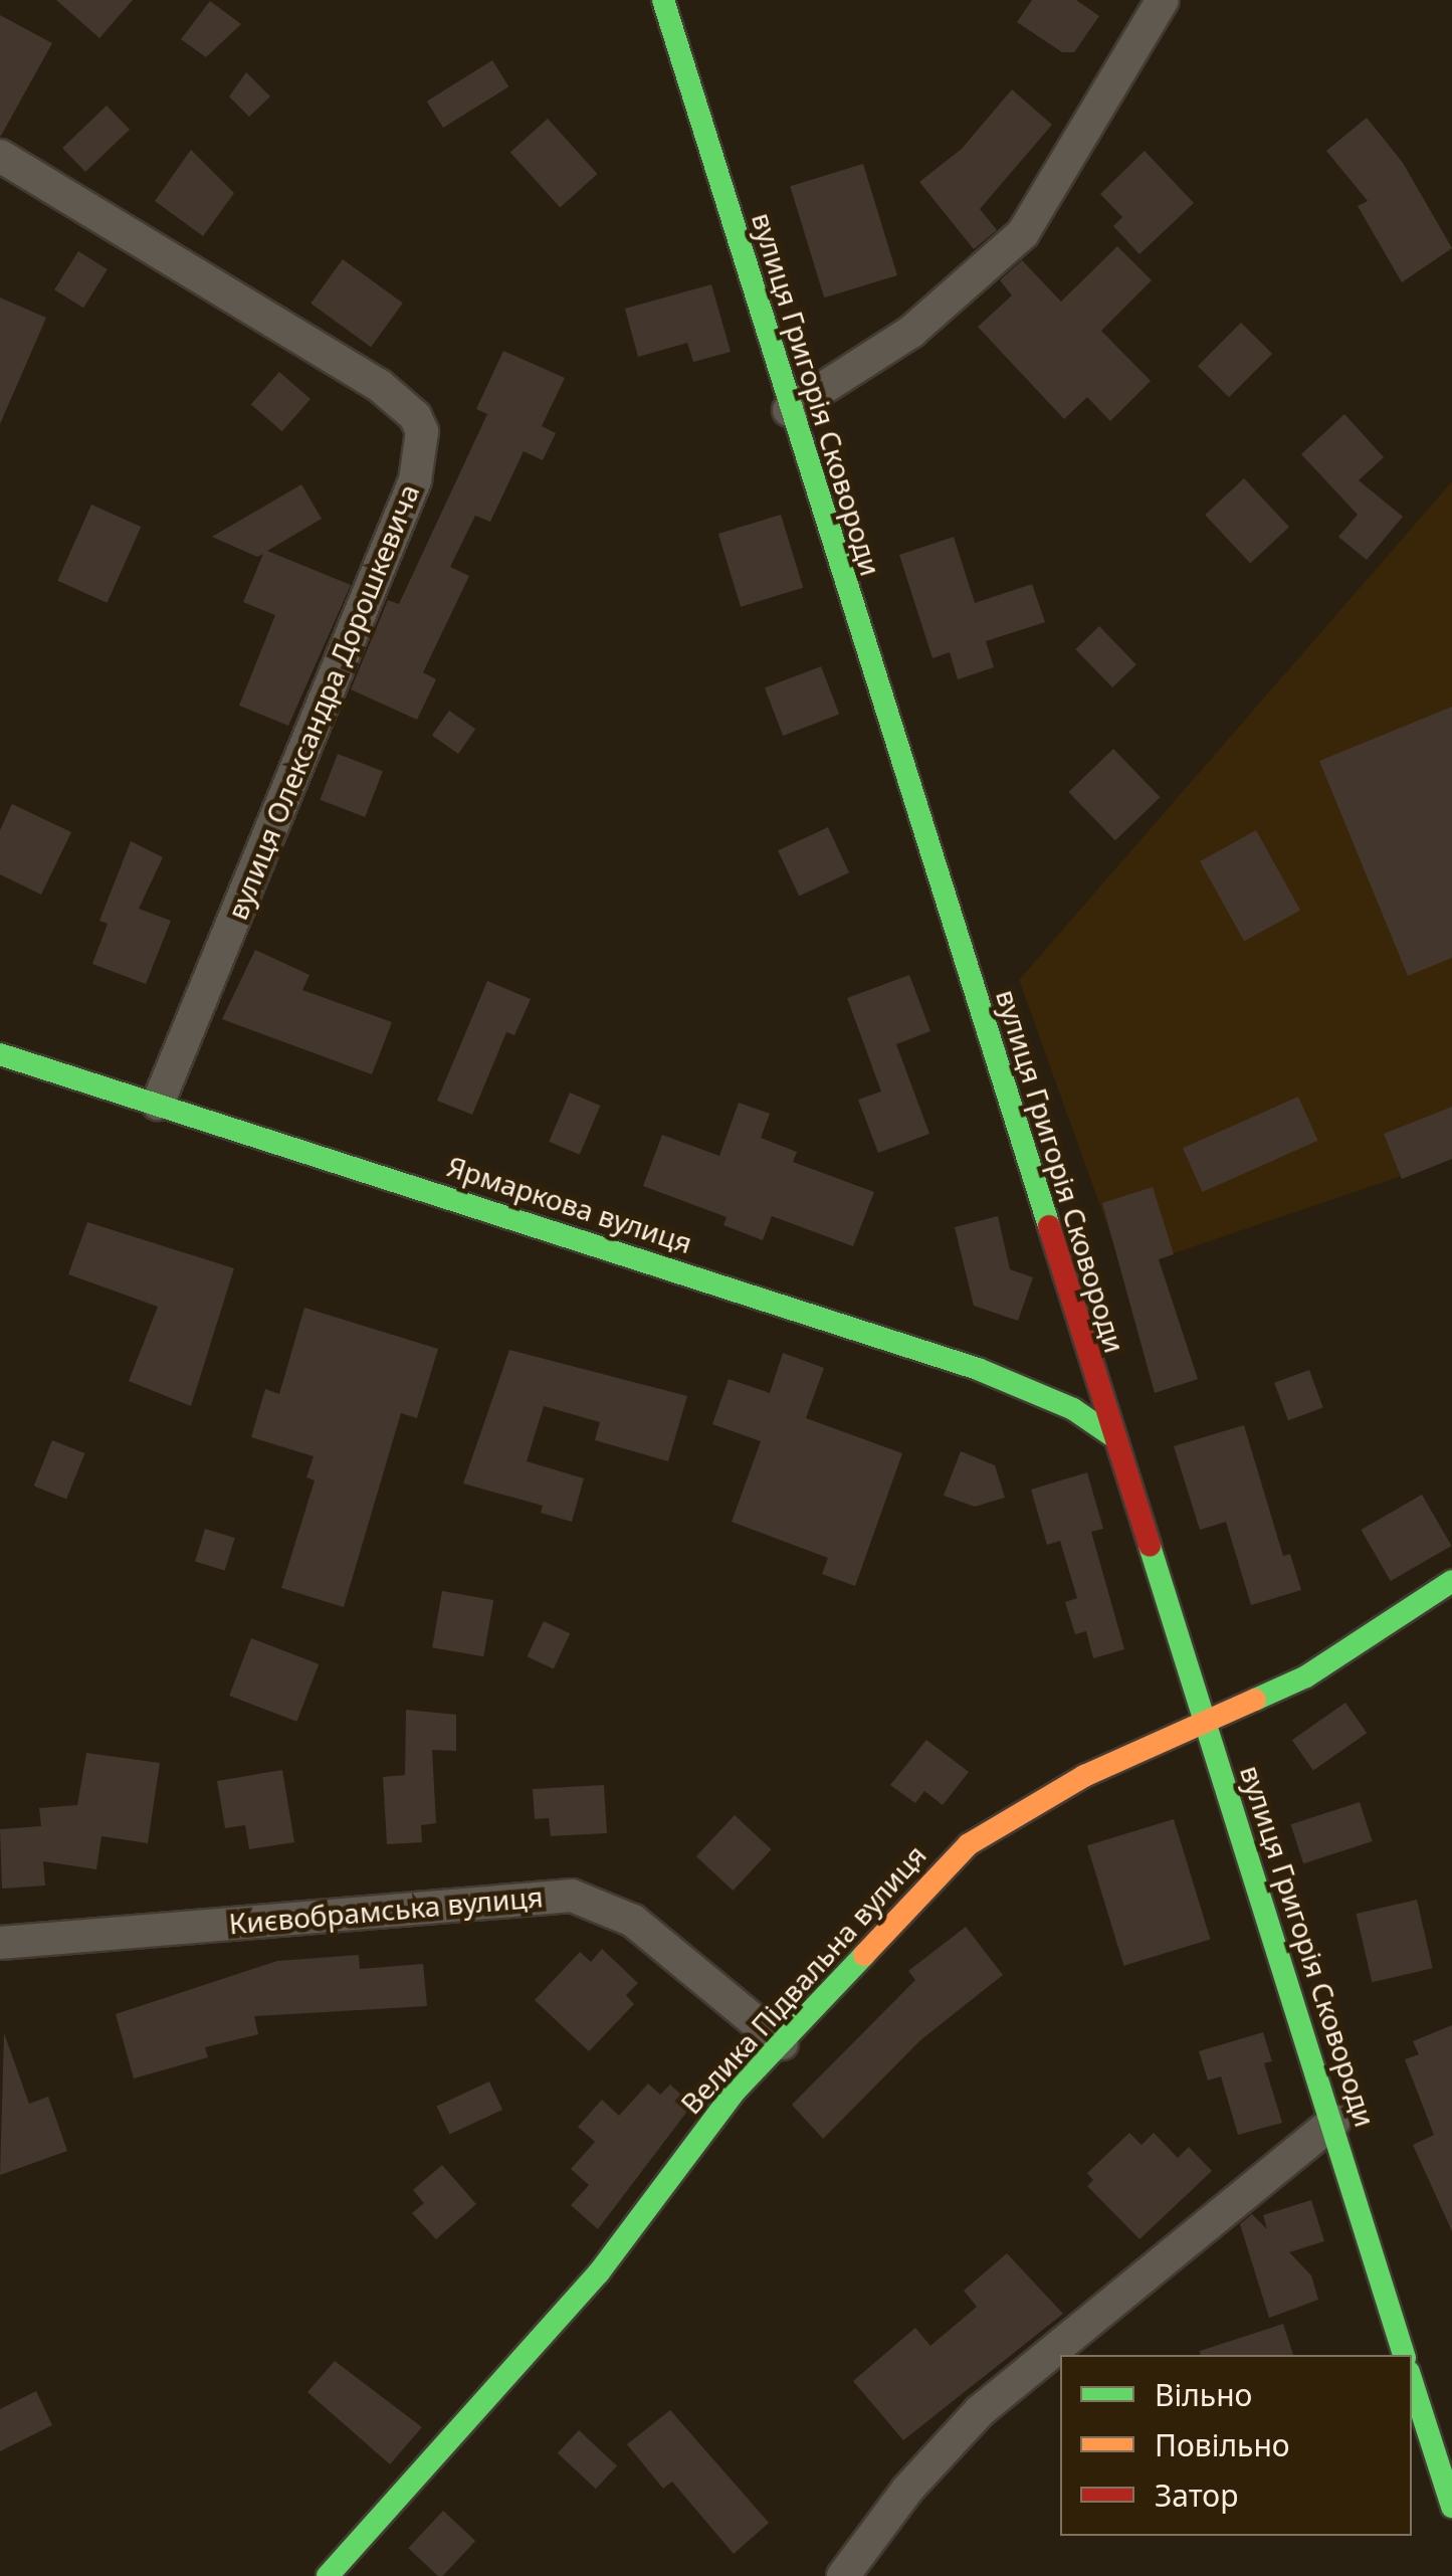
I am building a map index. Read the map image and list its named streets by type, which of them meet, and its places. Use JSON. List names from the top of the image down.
{
  "streets": {
    "street": [
      "вулиця Григорія Сковороди",
      "вулиця Олександра Дорошкевича",
      "Ярмаркова вулиця",
      "Києвобрамська вулиця",
      "Велика Підвальна вулиця"
    ]
  },
  "crossings": [
    ["вулиця Григорія Сковороди", "Ярмаркова вулиця"],
    ["вулиця Григорія Сковороди", "Велика Підвальна вулиця"],
    ["вулиця Олександра Дорошкевича", "Ярмаркова вулиця"],
    ["Києвобрамська вулиця", "Велика Підвальна вулиця"]
  ],
  "legend": ["Вільно", "Повільно", "Затор"]
}
